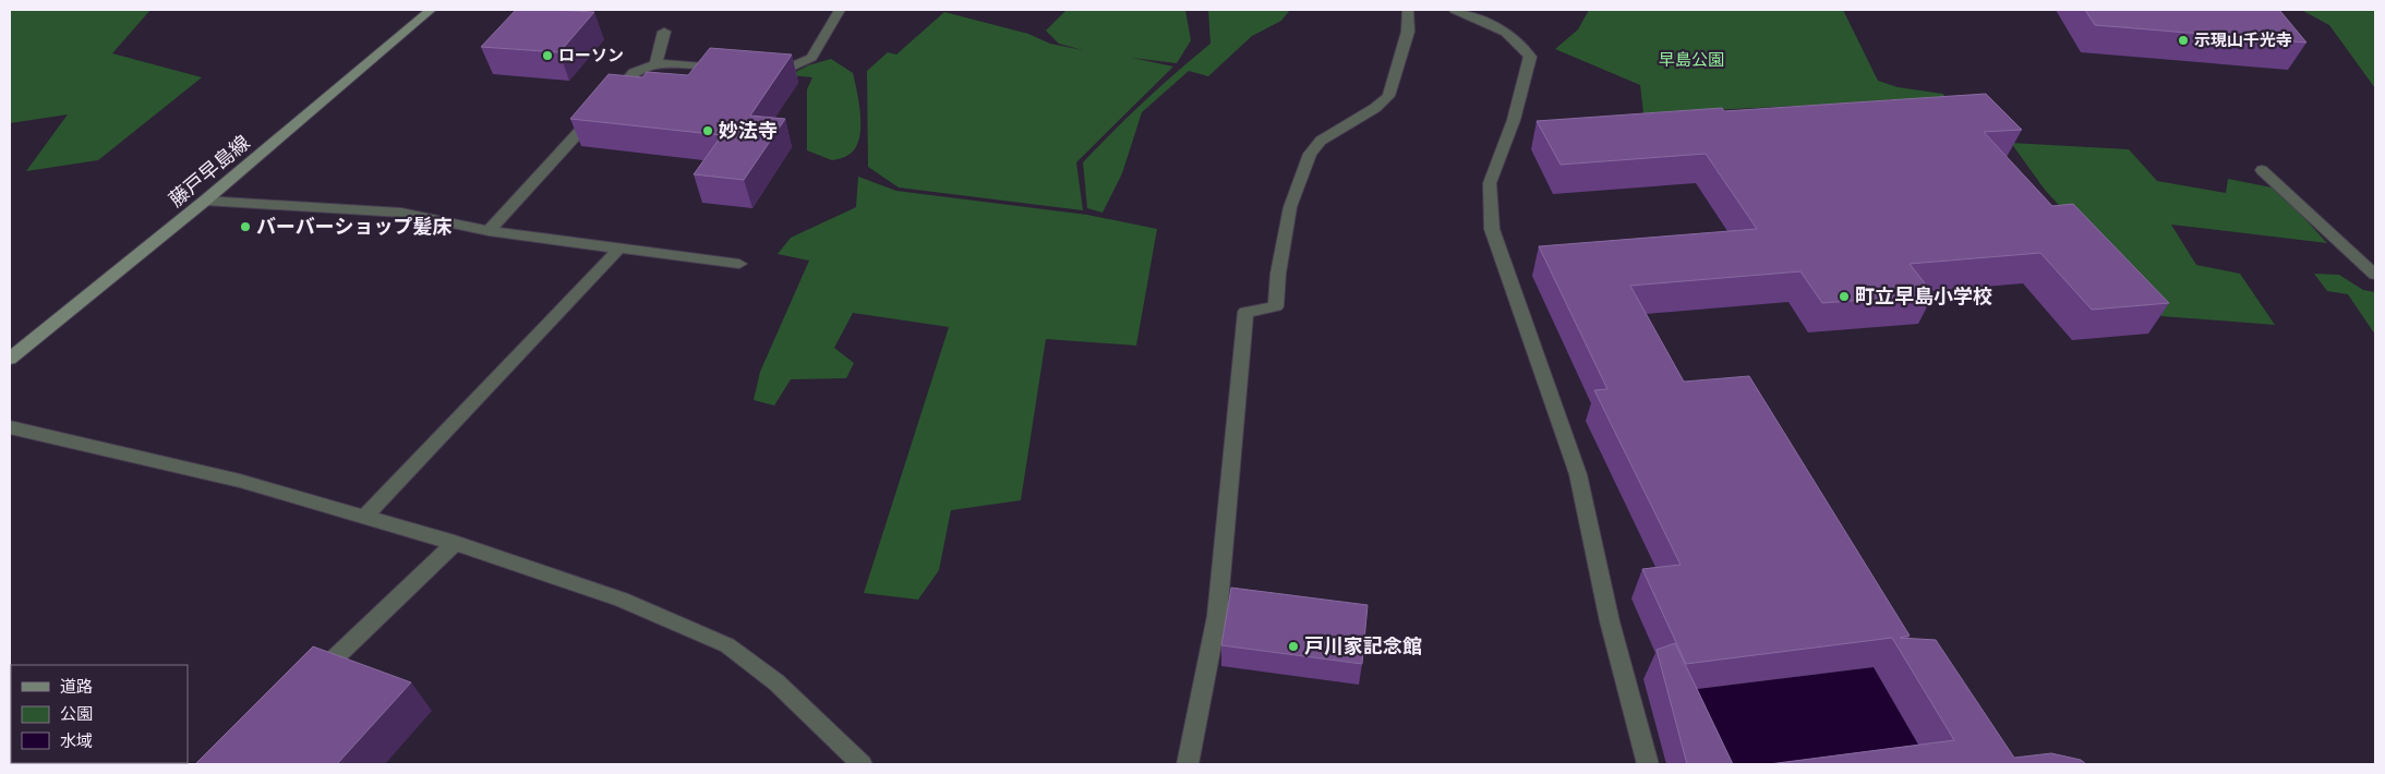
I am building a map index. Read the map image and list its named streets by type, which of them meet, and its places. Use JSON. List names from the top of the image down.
{
  "streets": {
    "main road": ["藤戸早島線"]
  },
  "parks": ["早島公園"],
  "places": [
    "示現山千光寺",
    "ローソン",
    "妙法寺",
    "バーバーショップ髪床",
    "町立早島小学校",
    "戸川家記念館"
  ],
  "legend": ["道路", "公園", "水域"]
}
